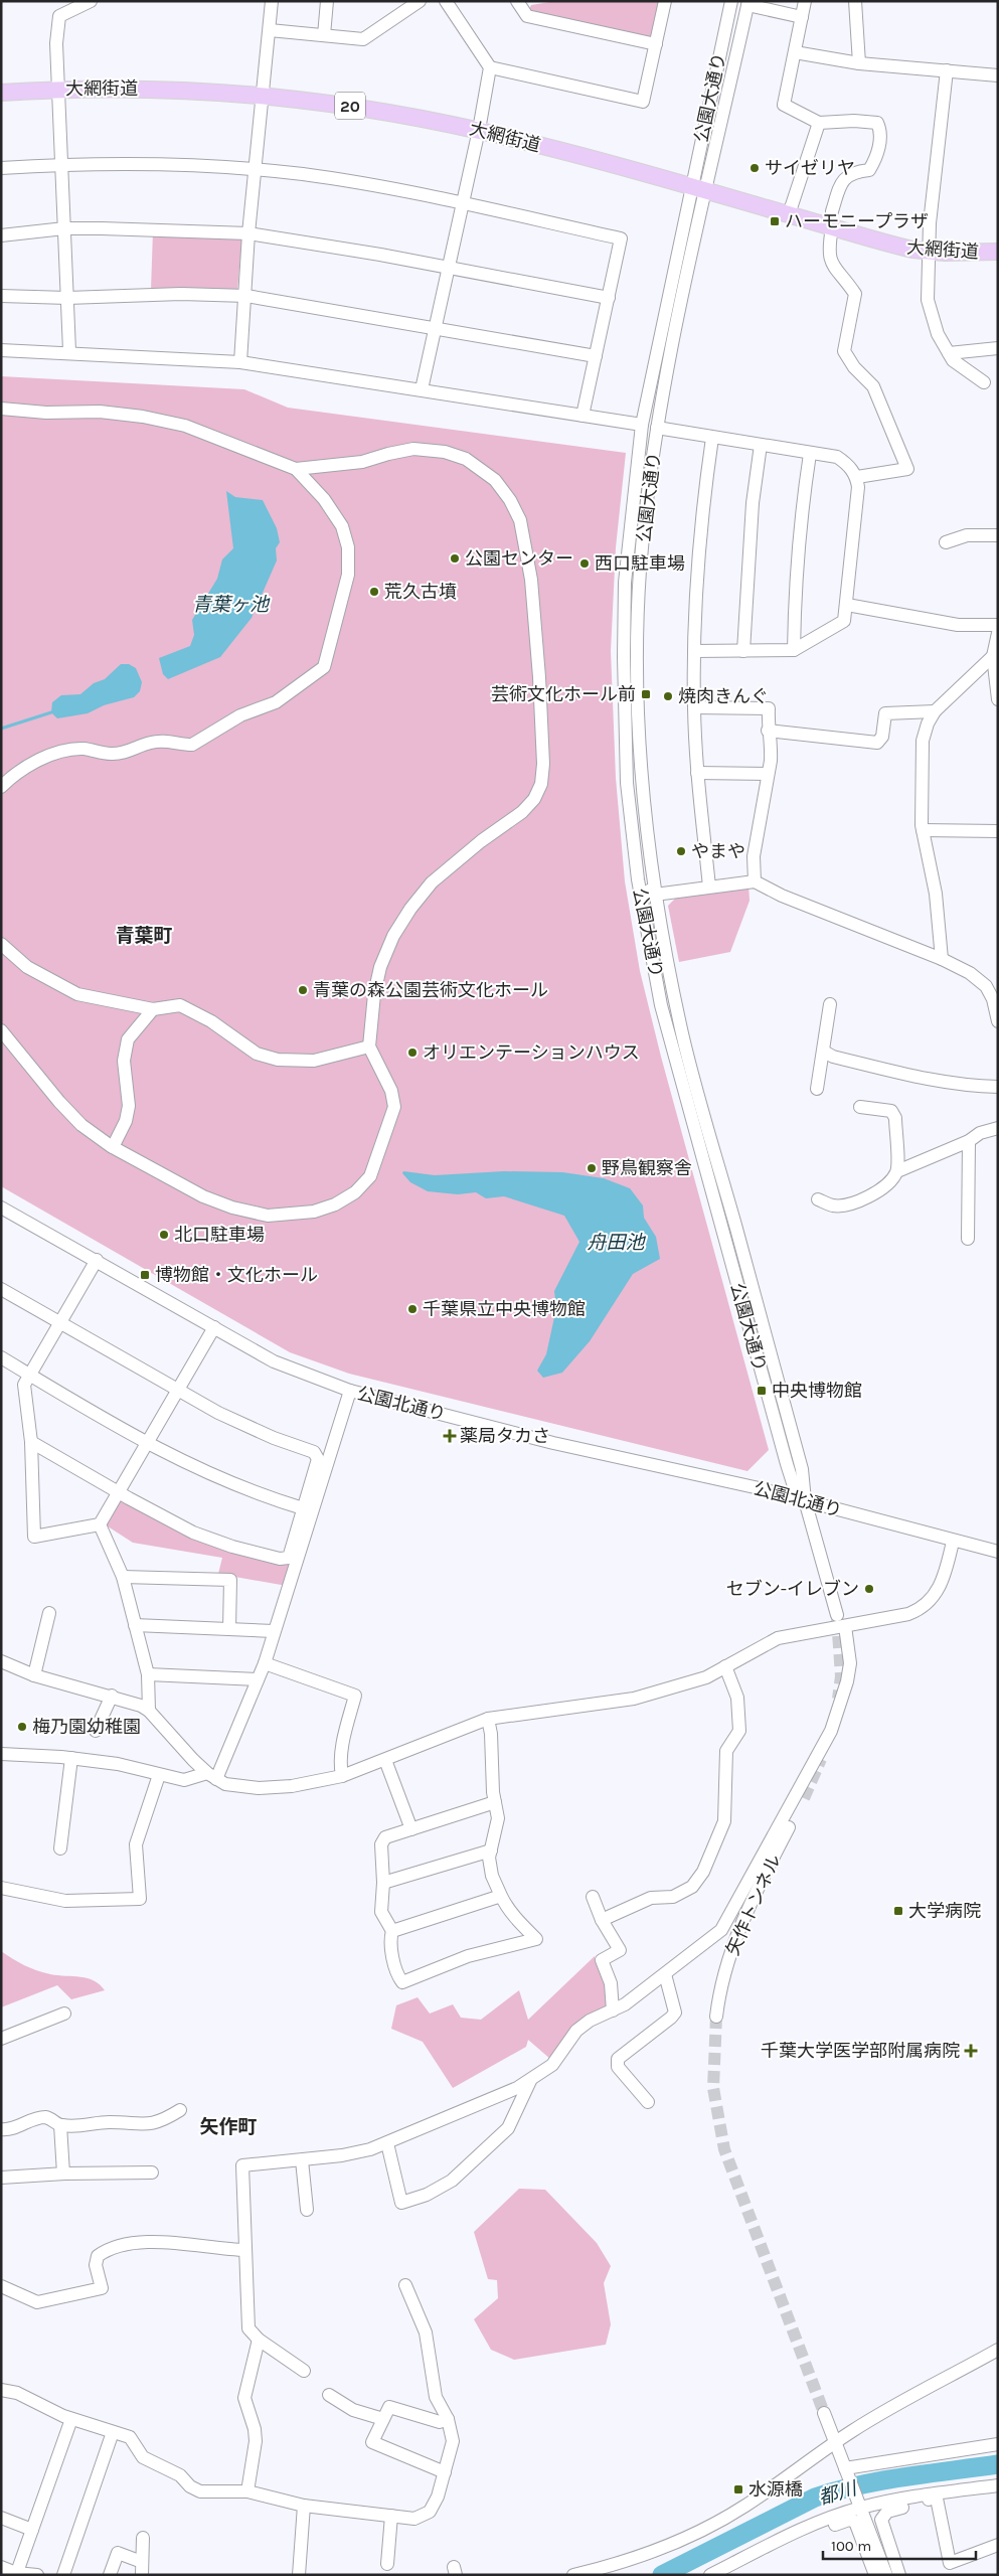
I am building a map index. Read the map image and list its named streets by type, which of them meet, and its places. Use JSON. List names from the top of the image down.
{
  "streets": {
    "main road": ["大網街道", "20"],
    "street": ["公園大通り", "公園北通り", "矢作トンネル"]
  },
  "crossings": [
    ["大網街道", "公園大通り"],
    ["公園大通り", "公園北通り"]
  ],
  "districts": ["青葉町", "矢作町"],
  "water": ["青葉ヶ池", "舟田池", "都川"],
  "places": {
    "other": [
      "サイゼリヤ",
      "公園センター",
      "西口駐車場",
      "荒久古墳",
      "焼肉きんぐ",
      "やまや",
      "青葉の森公園芸術文化ホール",
      "オリエンテーションハウス",
      "野鳥観察舎",
      "北口駐車場",
      "千葉県立中央博物館",
      "セブン-イレブン",
      "梅乃園幼稚園"
    ],
    "transit": [
      "ハーモニープラザ",
      "芸術文化ホール前",
      "博物館・文化ホール",
      "中央博物館",
      "大学病院",
      "水源橋"
    ],
    "health": ["薬局タカさ", "千葉大学医学部附属病院"]
  },
  "scale_bar": "100 m"
}
